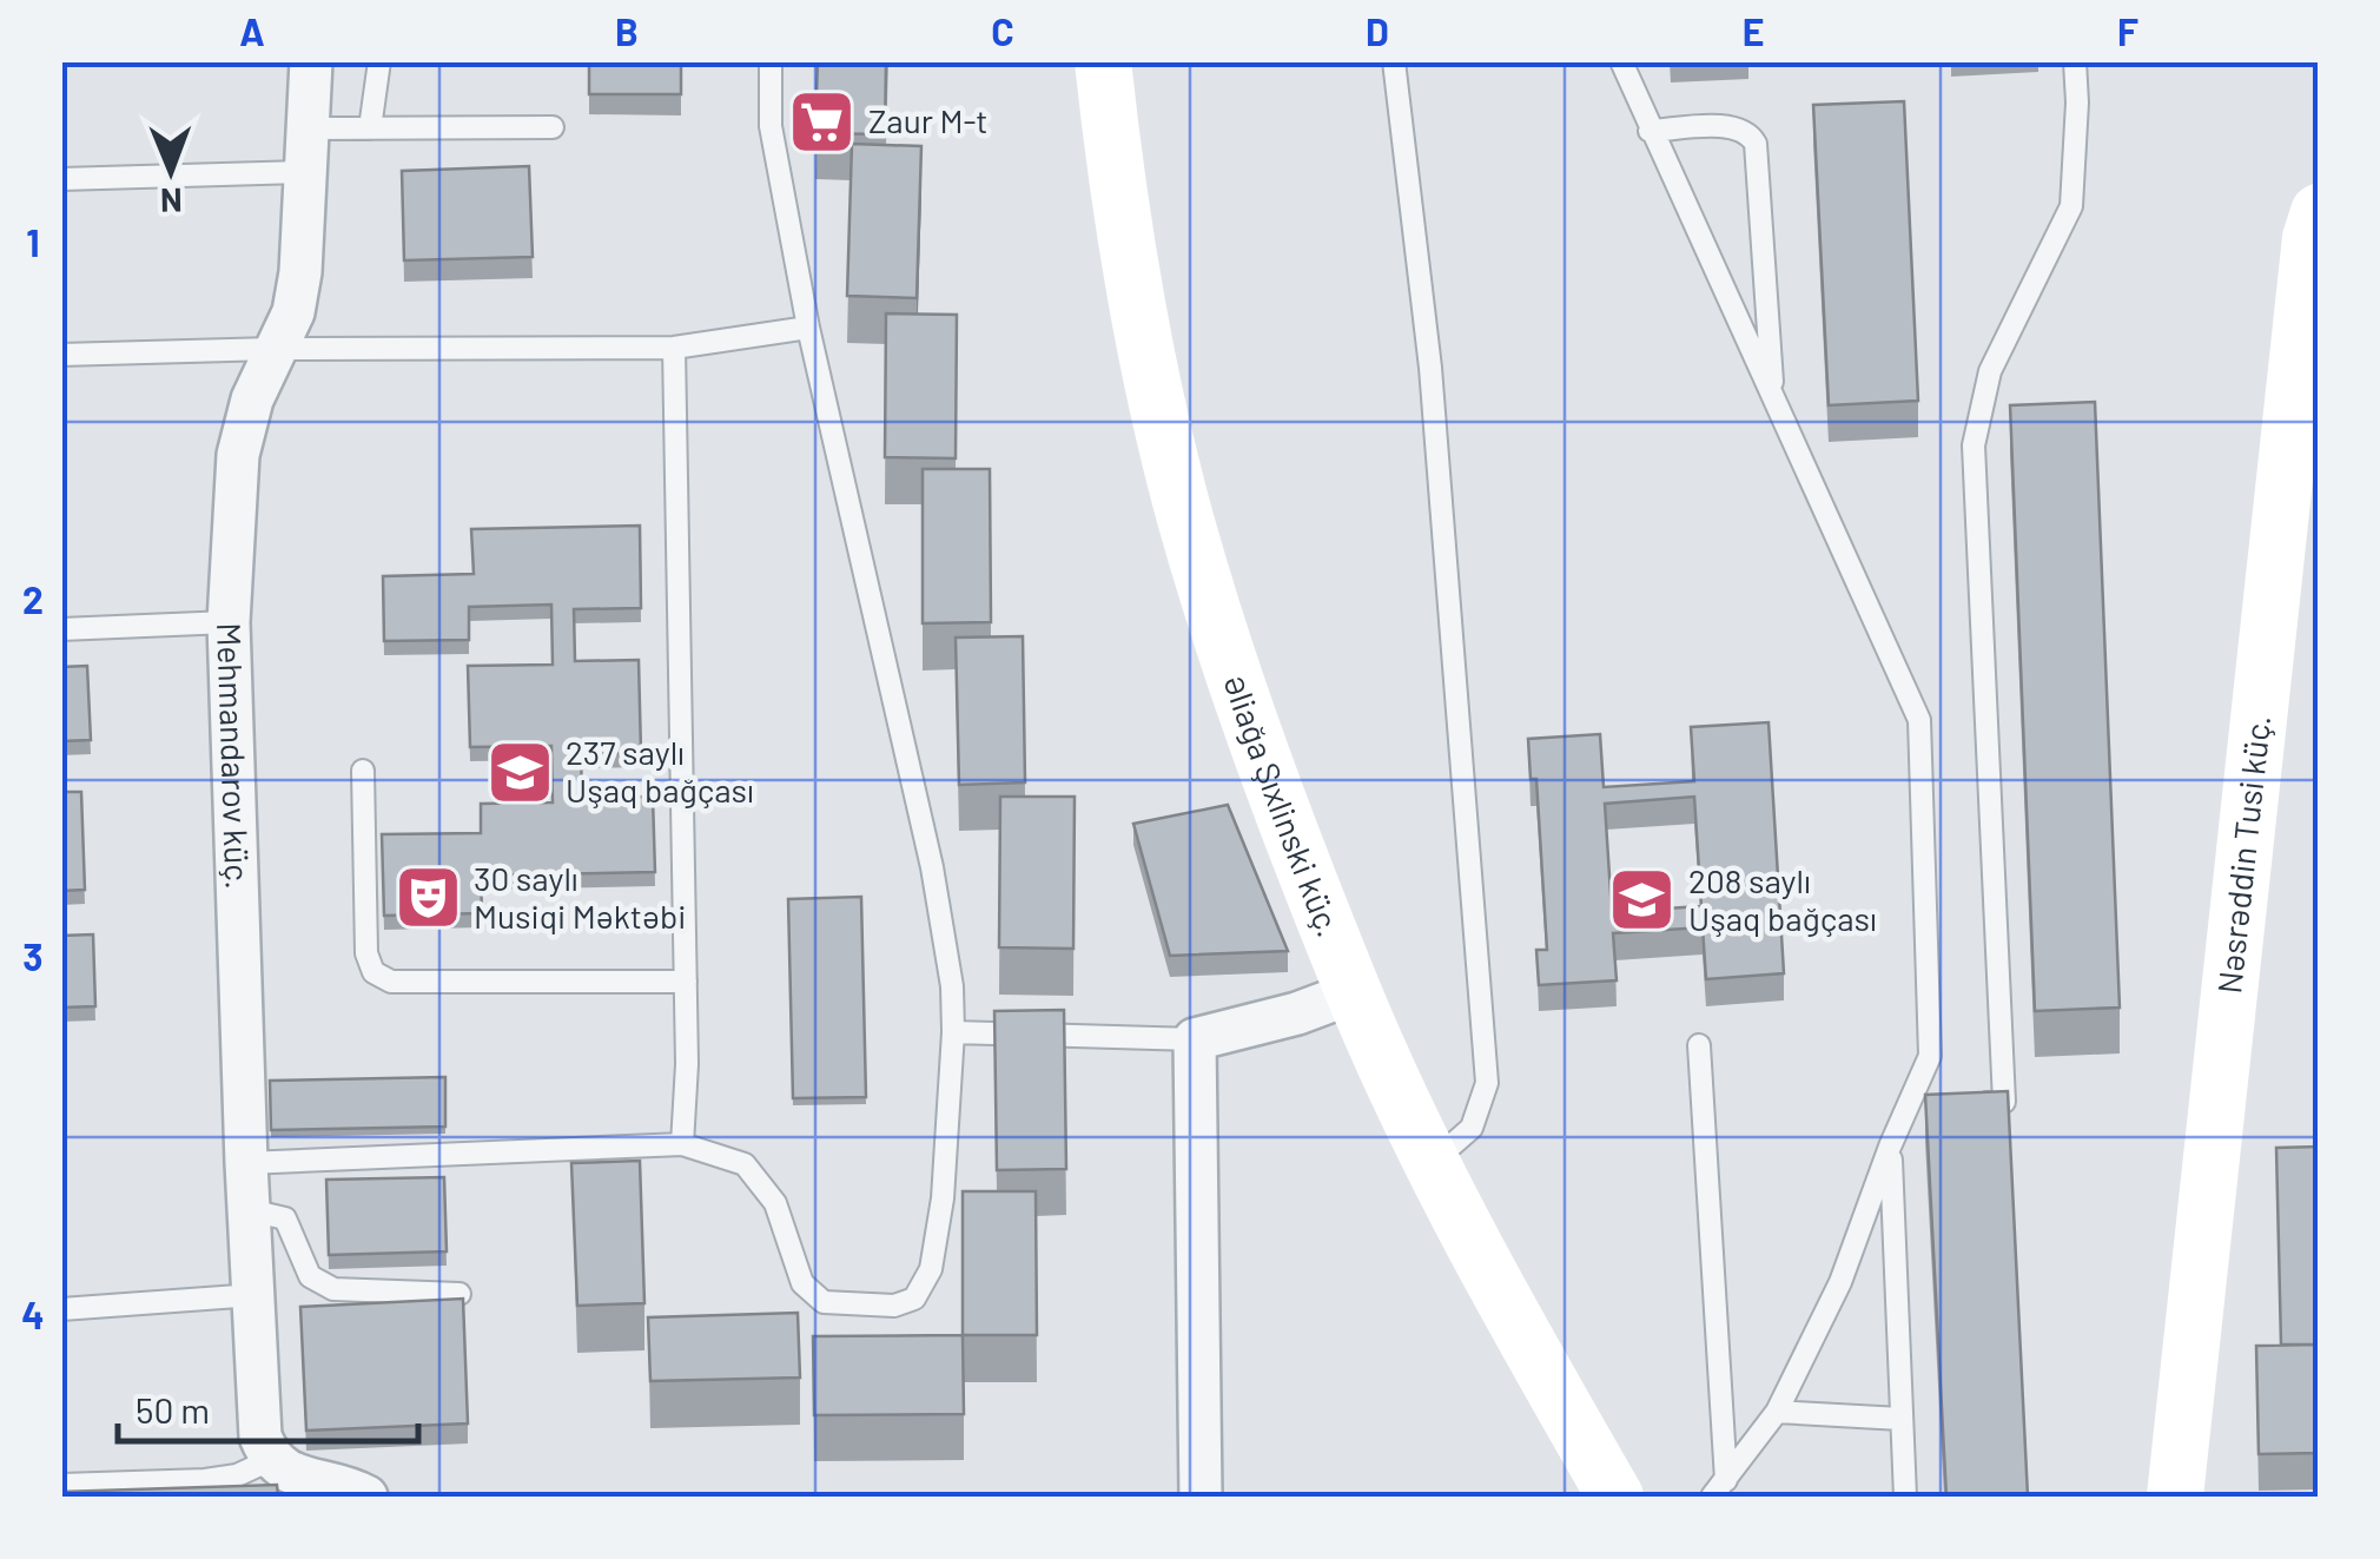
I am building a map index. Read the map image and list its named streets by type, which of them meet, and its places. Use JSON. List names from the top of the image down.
{
  "streets": {
    "main road": ["Əliağa Şıxlinski küç.", "Nəsrəddin Tusi küç."],
    "street": ["Mehmandarov küç."]
  },
  "places": {
    "supermarket": ["Zaur M-t"],
    "school or university": ["237 saylı Uşaq bağçası", "208 saylı Uşaq bağçası"],
    "theatre": ["30 saylı Musiqi Məktəbi"]
  },
  "scale_bar": "50 m",
  "north": "bottom",
  "grid": {
    "columns": [
      "A",
      "B",
      "C",
      "D",
      "E",
      "F"
    ],
    "rows": [
      "1",
      "2",
      "3",
      "4"
    ]
  }
}
